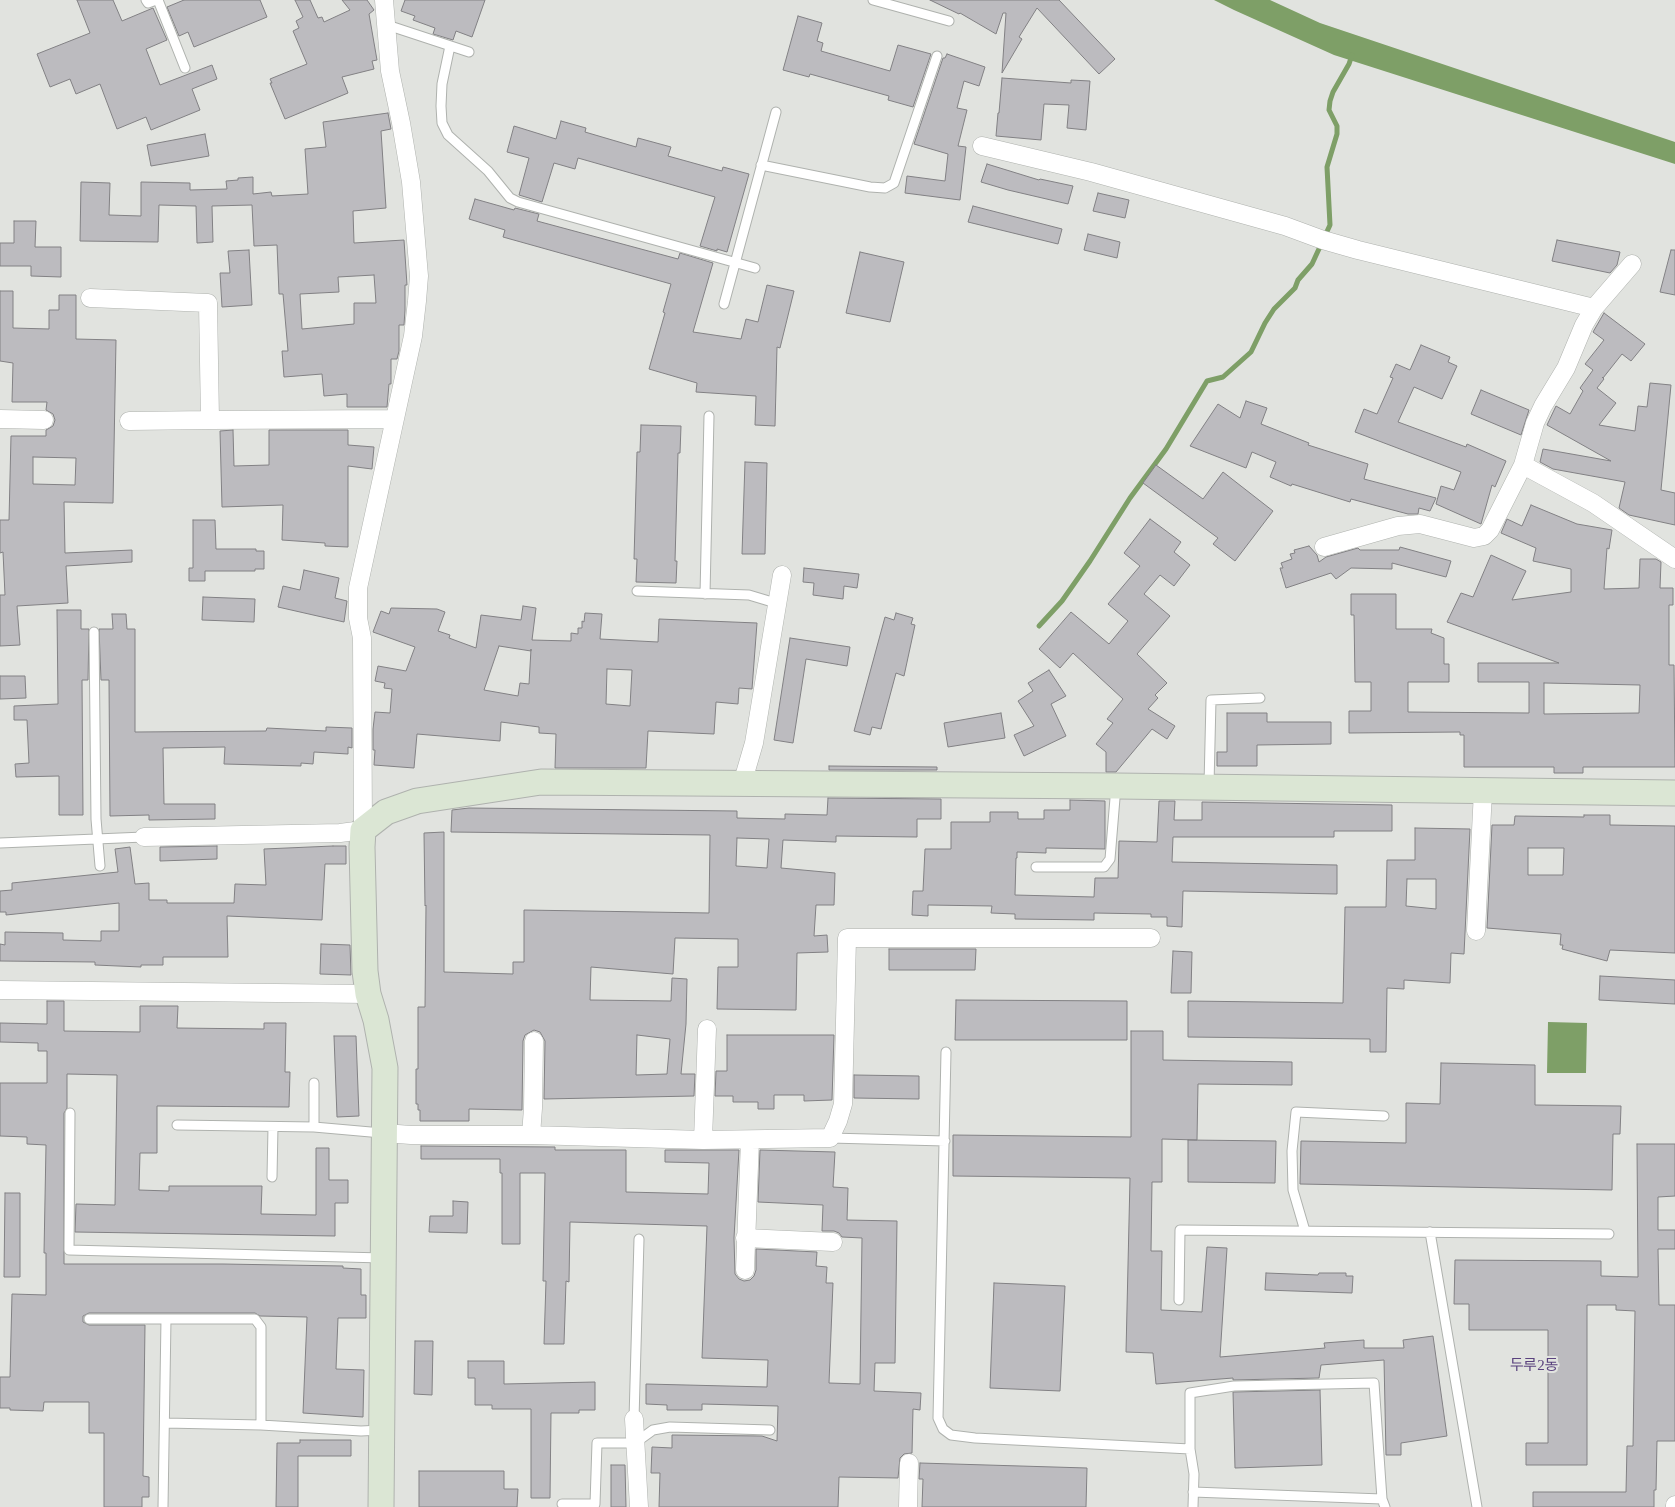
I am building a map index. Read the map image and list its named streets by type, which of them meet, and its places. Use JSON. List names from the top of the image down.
{
  "districts": ["두루2동"]
}
